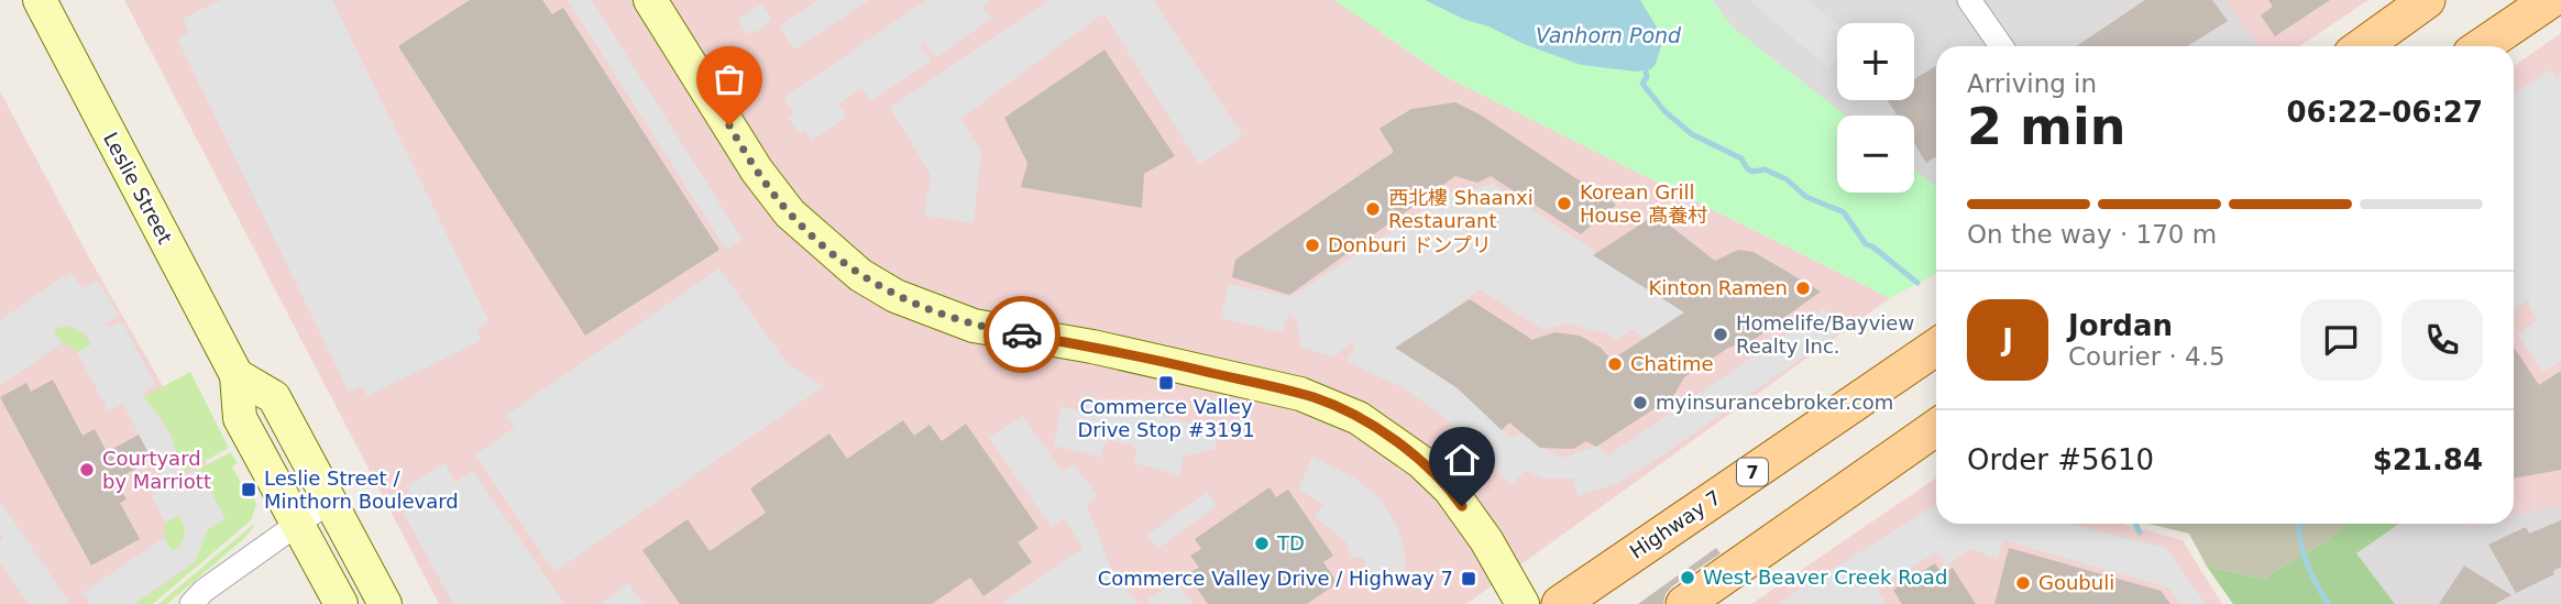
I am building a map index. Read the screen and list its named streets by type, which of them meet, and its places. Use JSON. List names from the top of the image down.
{
  "streets": {
    "main road": ["7", "Highway 7"],
    "street": ["Leslie Street"]
  },
  "water": ["Vanhorn Pond"],
  "places": {
    "other": [
      "Korean Grill House 髙養村",
      "西北樓 Shaanxi Restaurant",
      "Donburi ドンプリ",
      "Kinton Ramen",
      "Homelife/Bayview Realty Inc.",
      "Chatime",
      "myinsurancebroker.com",
      "Courtyard by Marriott",
      "TD",
      "West Beaver Creek Road",
      "Goubuli"
    ],
    "transit": ["Commerce Valley Drive Stop #3191", "Leslie Street / Minthorn Boulevard", "Commerce Valley Drive / Highway 7"]
  },
  "page": {
    "map_buttons": ["+", "−"],
    "heading": ["2 min", "Arriving in", "06:22–06:27"],
    "panel": [
      "Jordan",
      "Courier · 4.5",
      "Order #5610",
      "$21.84"
    ],
    "bar": "On the way · 170 m",
    "round": "J"
  }
}
